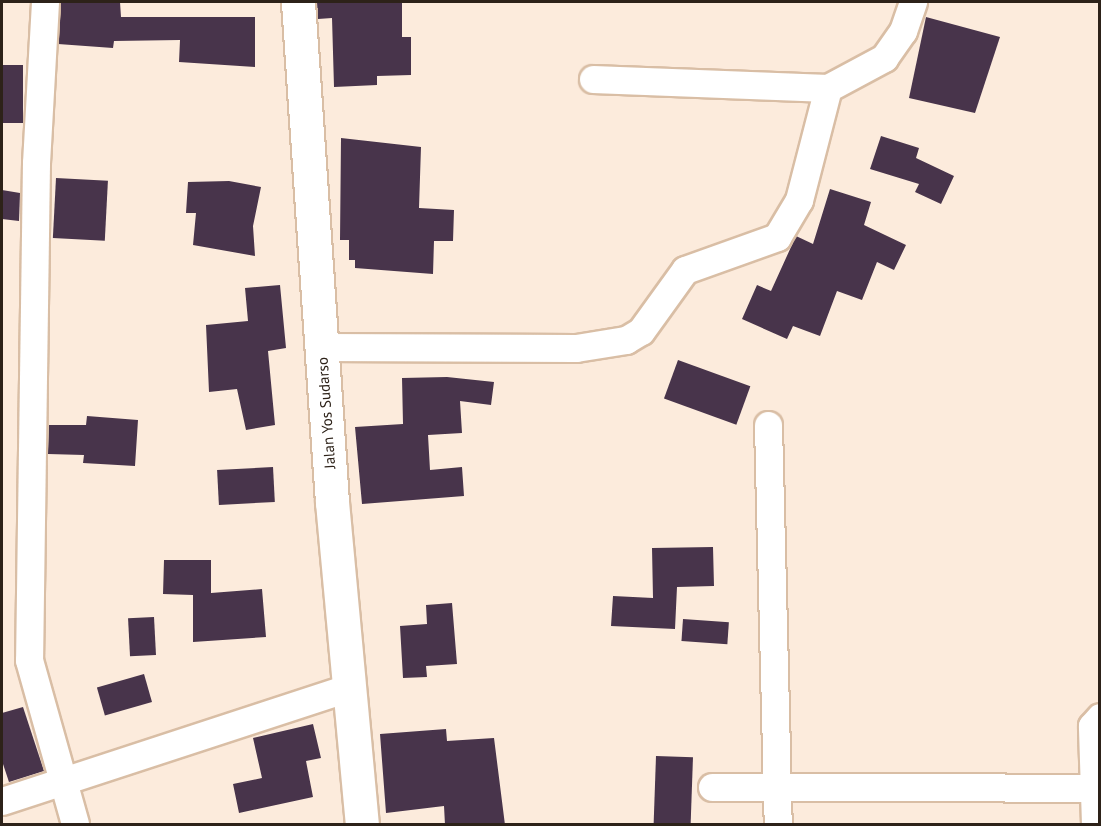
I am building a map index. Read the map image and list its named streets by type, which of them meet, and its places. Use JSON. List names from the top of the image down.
{
  "streets": {
    "main road": ["Jalan Yos Sudarso"]
  }
}
